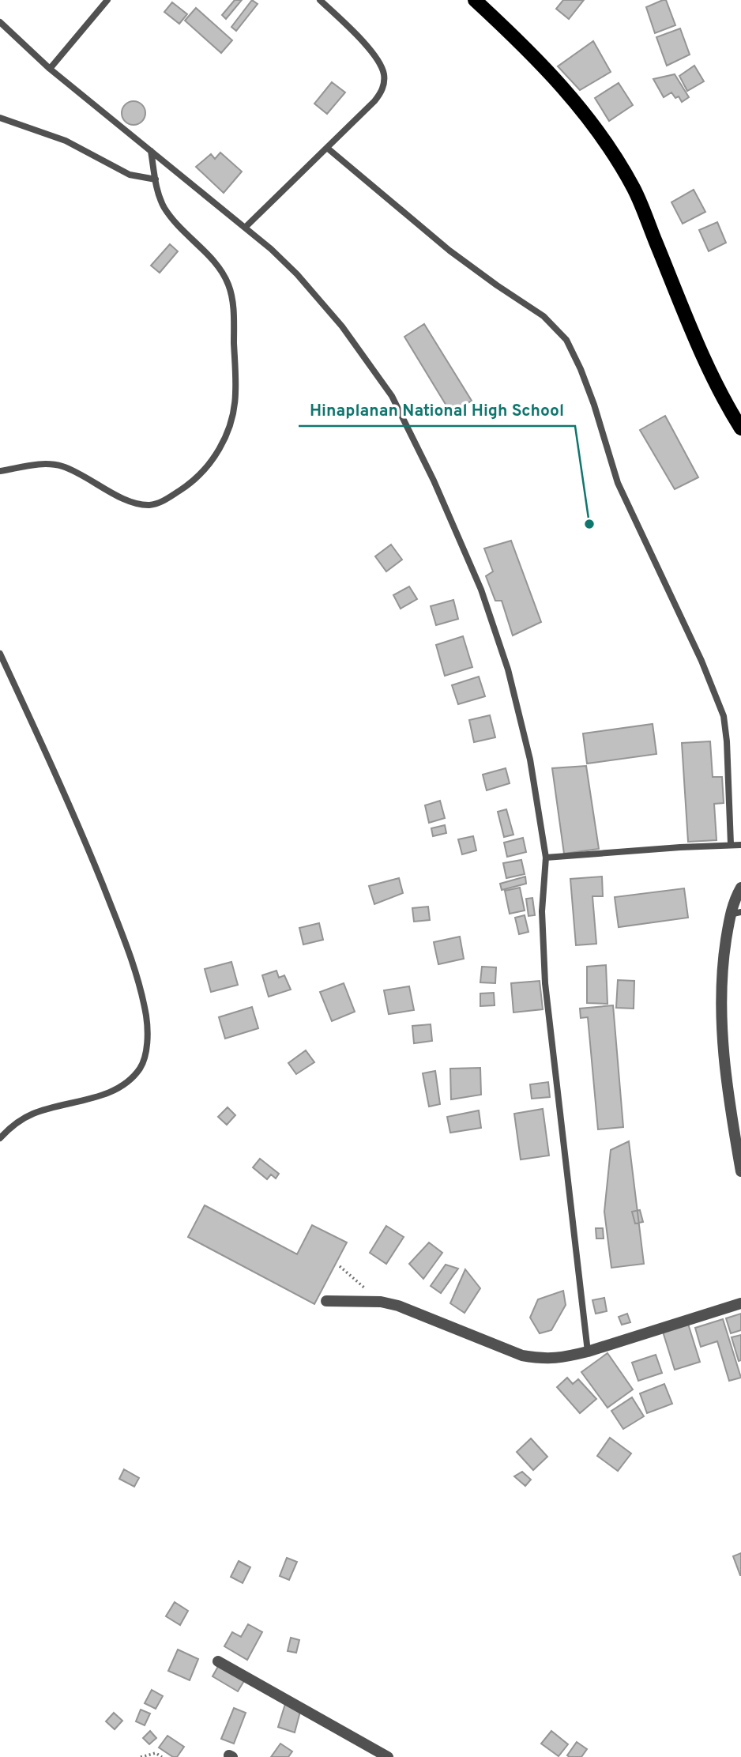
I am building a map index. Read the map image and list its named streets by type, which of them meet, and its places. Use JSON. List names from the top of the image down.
{
  "places": ["Hinaplanan National High School"]
}
